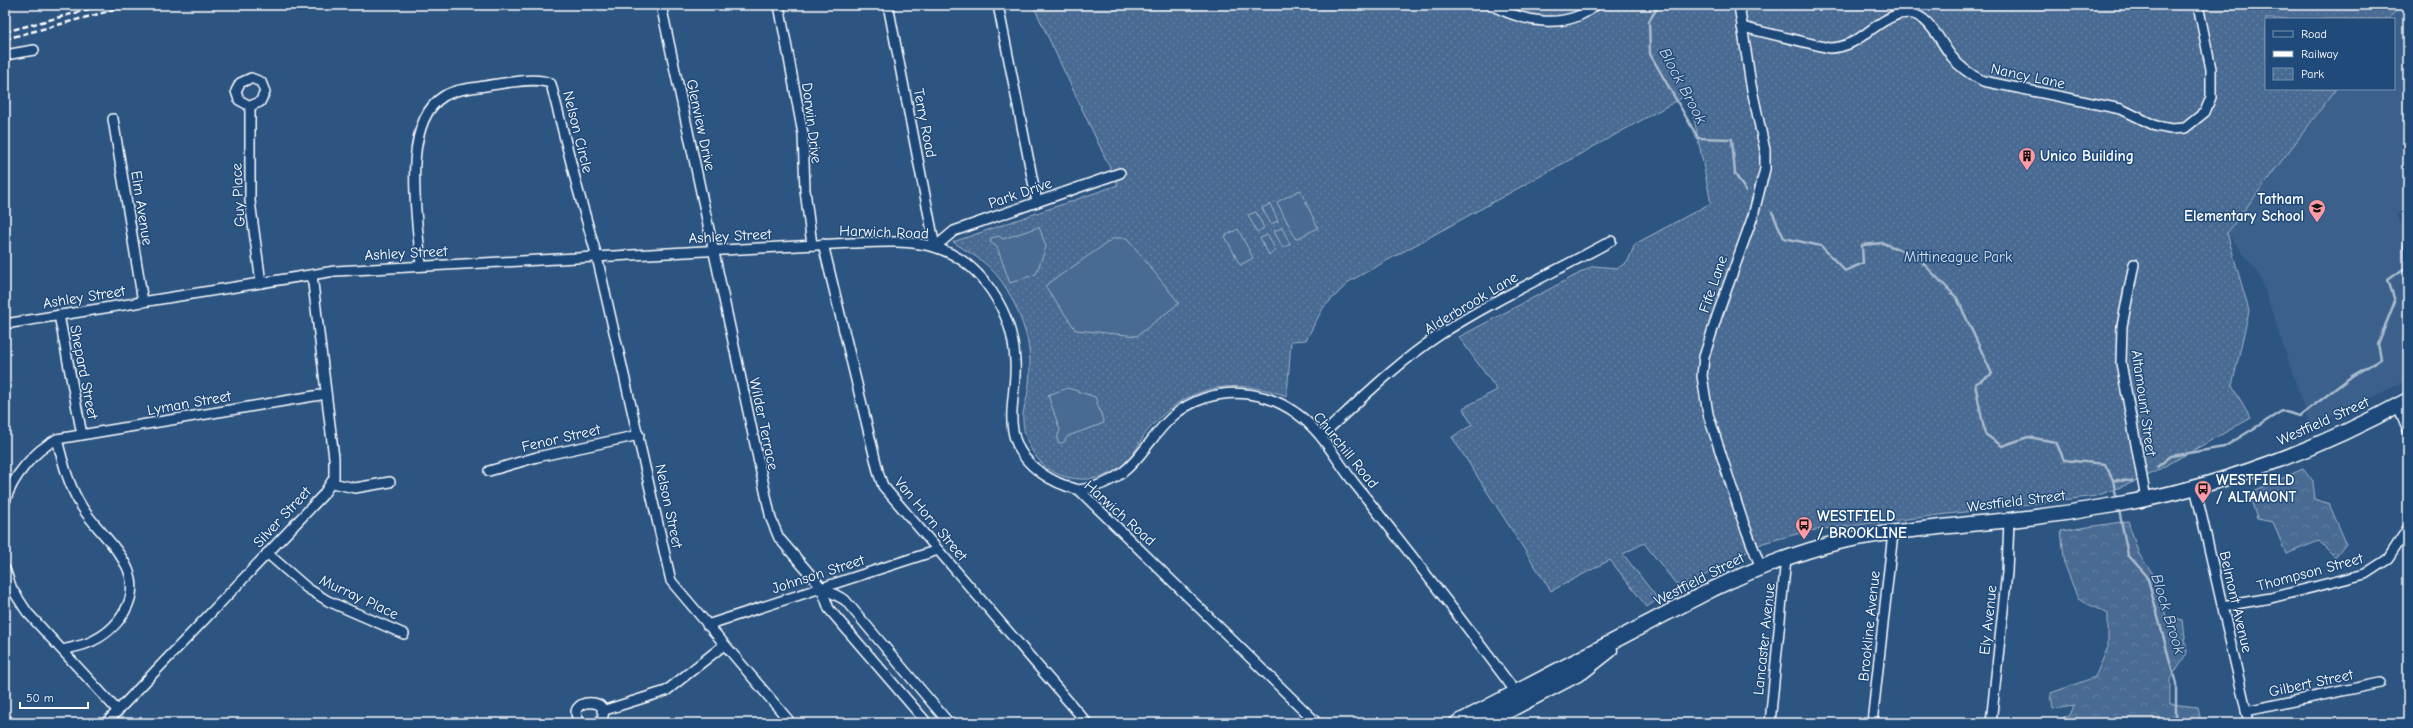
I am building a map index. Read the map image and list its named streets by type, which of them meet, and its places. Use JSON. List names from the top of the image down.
{
  "streets": {
    "main road": ["Westfield Street"],
    "street": [
      "Nancy Lane",
      "Dorwin Drive",
      "Terry Road",
      "Glenview Drive",
      "Nelson Circle",
      "Park Drive",
      "Guy Place",
      "Elm Avenue",
      "Harwich Road",
      "Ashley Street",
      "Fife Lane",
      "Alderbrook Lane",
      "Shepard Street",
      "Lyman Street",
      "Altamount Street",
      "Wilder Terrace",
      "Fenor Street",
      "Churchill Road",
      "Nelson Street",
      "Silver Street",
      "Van Horn Street",
      "Thompson Street",
      "Johnson Street",
      "Murray Place",
      "Belmont Avenue",
      "Ely Avenue",
      "Brookline Avenue",
      "Lancaster Avenue",
      "Gilbert Street"
    ]
  },
  "crossings": [
    ["Nancy Lane", "Fife Lane"],
    ["Dorwin Drive", "Harwich Road"],
    ["Dorwin Drive", "Ashley Street"],
    ["Terry Road", "Park Drive"],
    ["Terry Road", "Harwich Road"],
    ["Glenview Drive", "Ashley Street"],
    ["Glenview Drive", "Wilder Terrace"],
    ["Nelson Circle", "Ashley Street"],
    ["Nelson Circle", "Nelson Street"],
    ["Park Drive", "Harwich Road"],
    ["Guy Place", "Ashley Street"],
    ["Elm Avenue", "Ashley Street"],
    ["Harwich Road", "Ashley Street"],
    ["Harwich Road", "Churchill Road"],
    ["Harwich Road", "Van Horn Street"],
    ["Ashley Street", "Shepard Street"],
    ["Ashley Street", "Wilder Terrace"],
    ["Ashley Street", "Nelson Street"],
    ["Ashley Street", "Silver Street"],
    ["Fife Lane", "Westfield Street"],
    ["Alderbrook Lane", "Churchill Road"],
    ["Shepard Street", "Lyman Street"],
    ["Lyman Street", "Silver Street"],
    ["Altamount Street", "Westfield Street"],
    ["Westfield Street", "Churchill Road"],
    ["Westfield Street", "Belmont Avenue"],
    ["Westfield Street", "Ely Avenue"],
    ["Westfield Street", "Brookline Avenue"],
    ["Westfield Street", "Lancaster Avenue"],
    ["Wilder Terrace", "Johnson Street"],
    ["Fenor Street", "Nelson Street"],
    ["Nelson Street", "Johnson Street"],
    ["Silver Street", "Murray Place"],
    ["Van Horn Street", "Johnson Street"],
    ["Thompson Street", "Belmont Avenue"],
    ["Belmont Avenue", "Gilbert Street"]
  ],
  "water": ["Block Brook"],
  "parks": ["Mittineague Park"],
  "places": {
    "building": ["Unico Building"],
    "school or university": ["Tatham Elementary School"],
    "bus stop": ["WESTFIELD / ALTAMONT", "WESTFIELD / BROOKLINE"]
  },
  "legend": ["Road", "Railway", "Park"],
  "scale_bar": "50 m"
}
